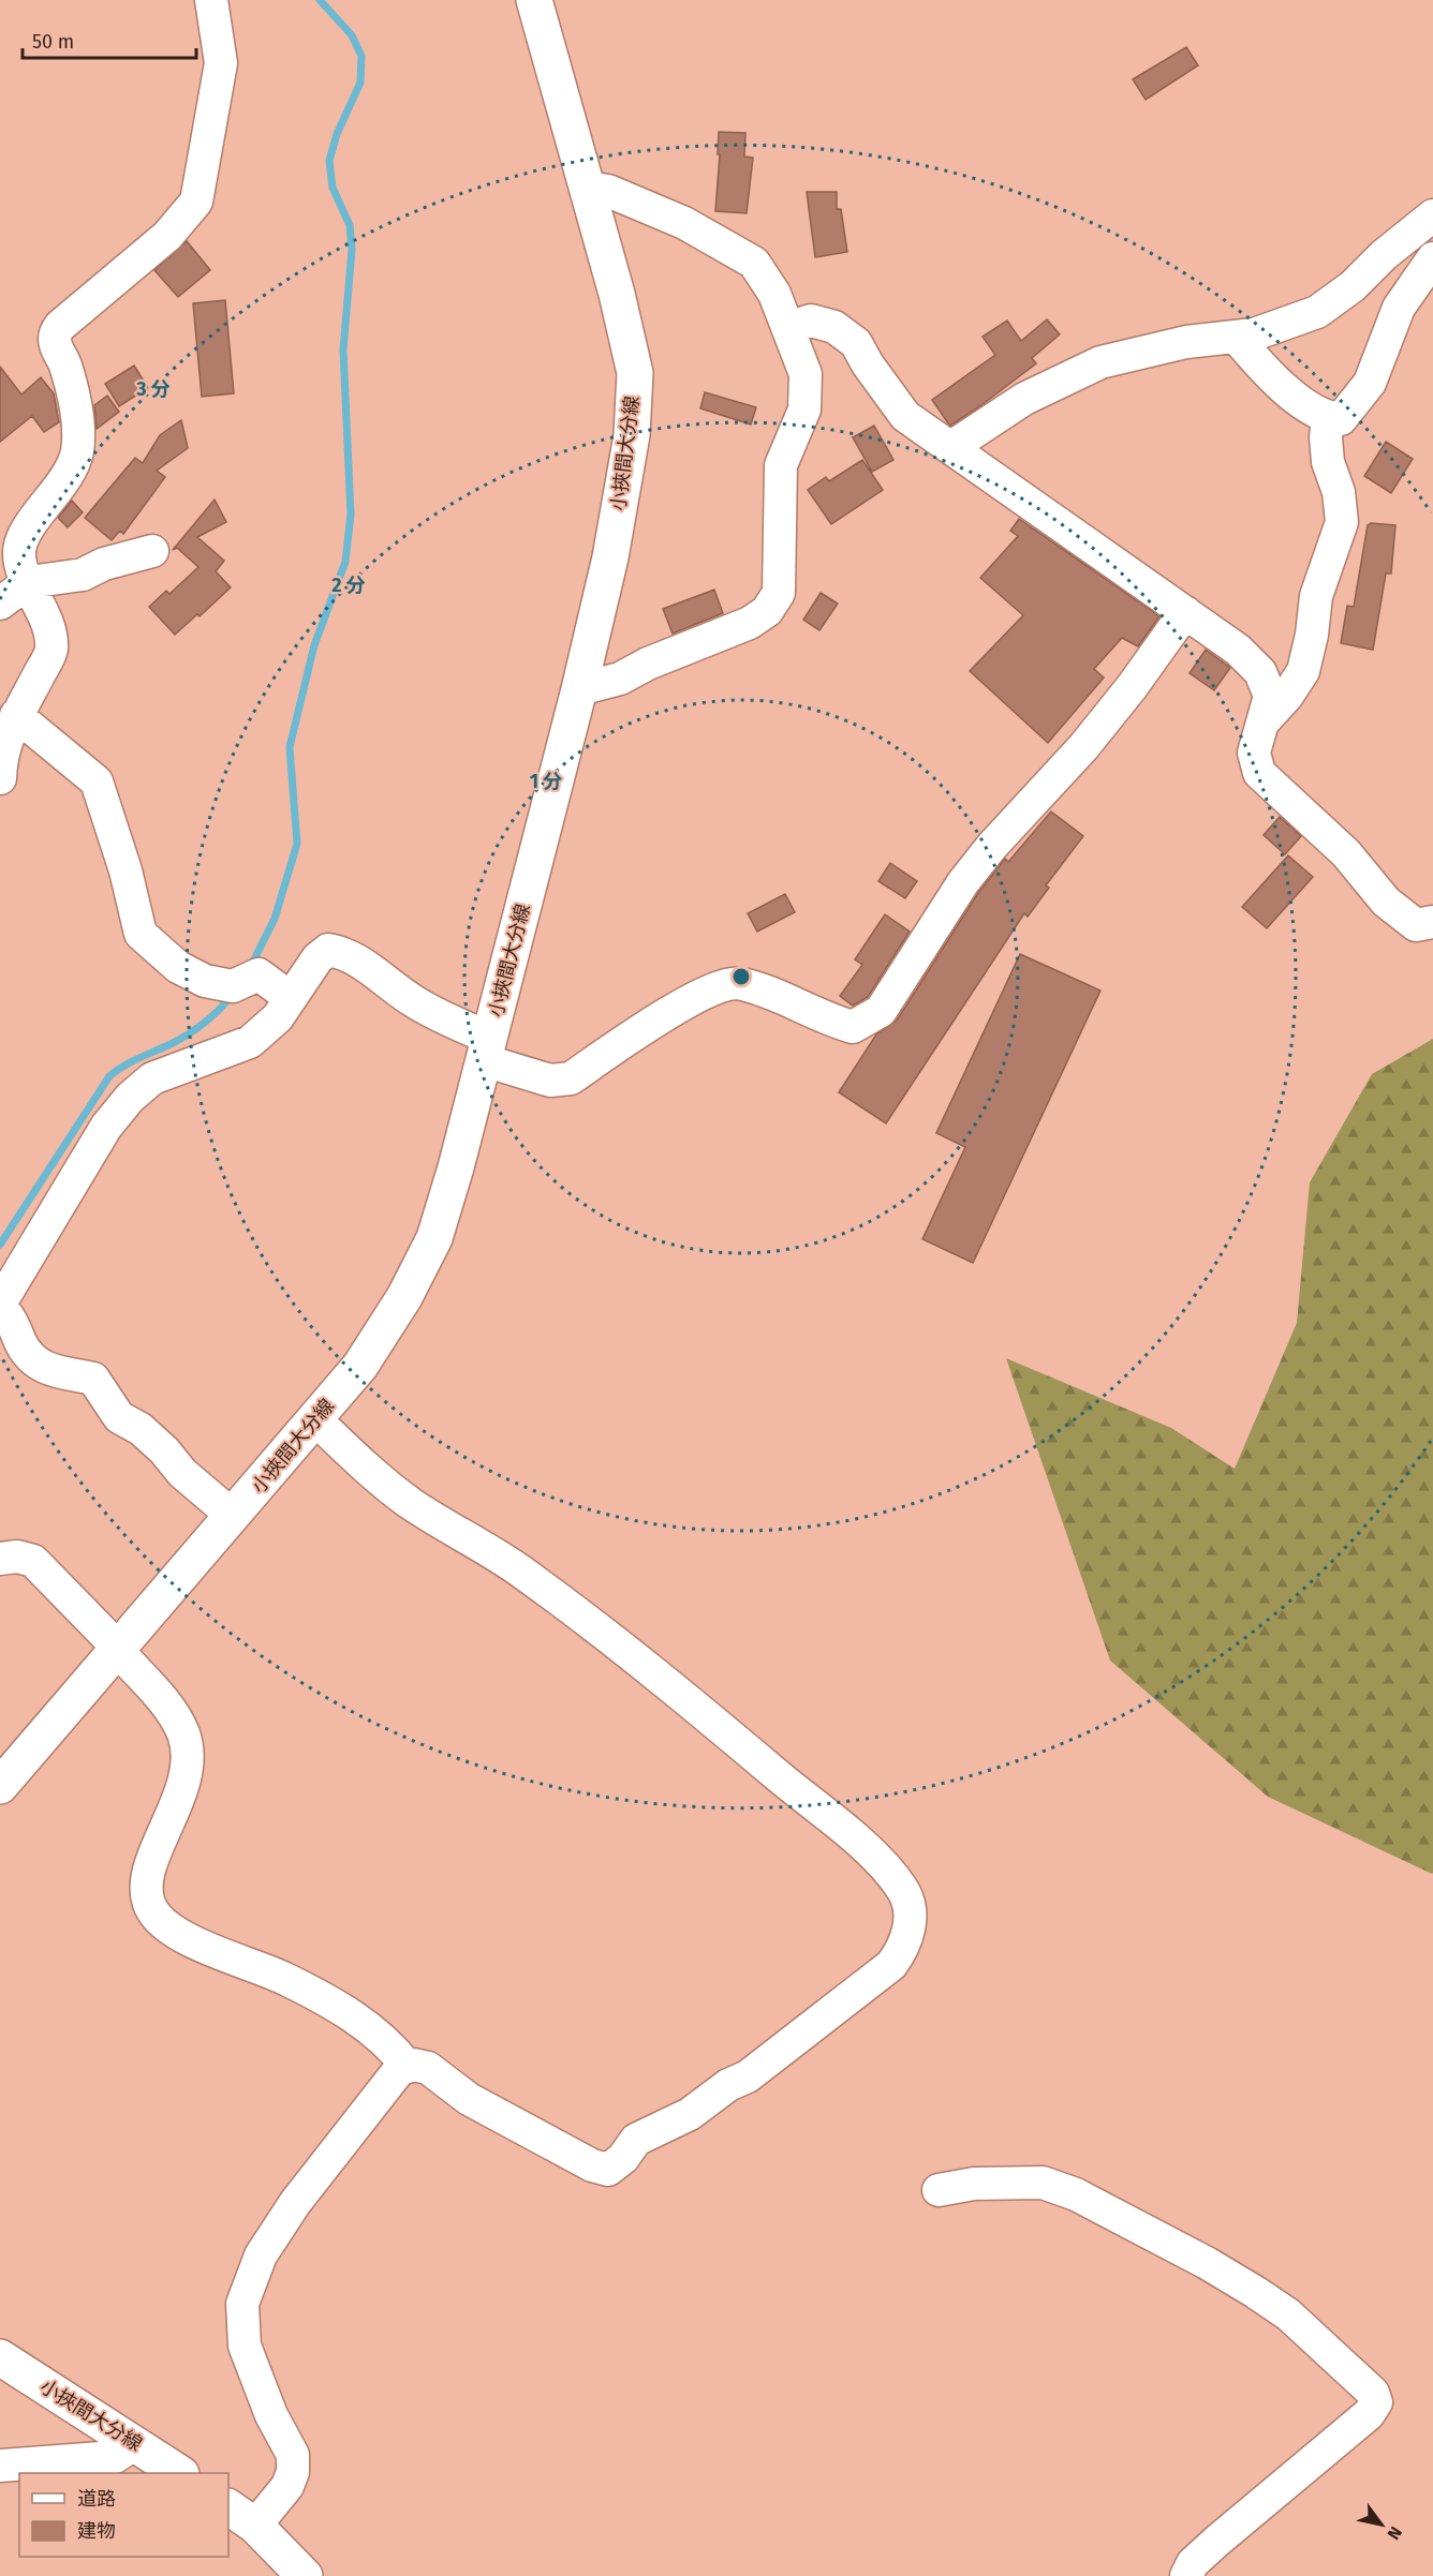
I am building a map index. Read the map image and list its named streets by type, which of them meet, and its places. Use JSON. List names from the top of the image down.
{
  "streets": {
    "main road": ["小挾間大分線"]
  },
  "legend": ["道路", "建物"],
  "scale_bar": "50 m",
  "north": "bottom right",
  "rings": ["3 分", "2 分", "1 分"]
}
